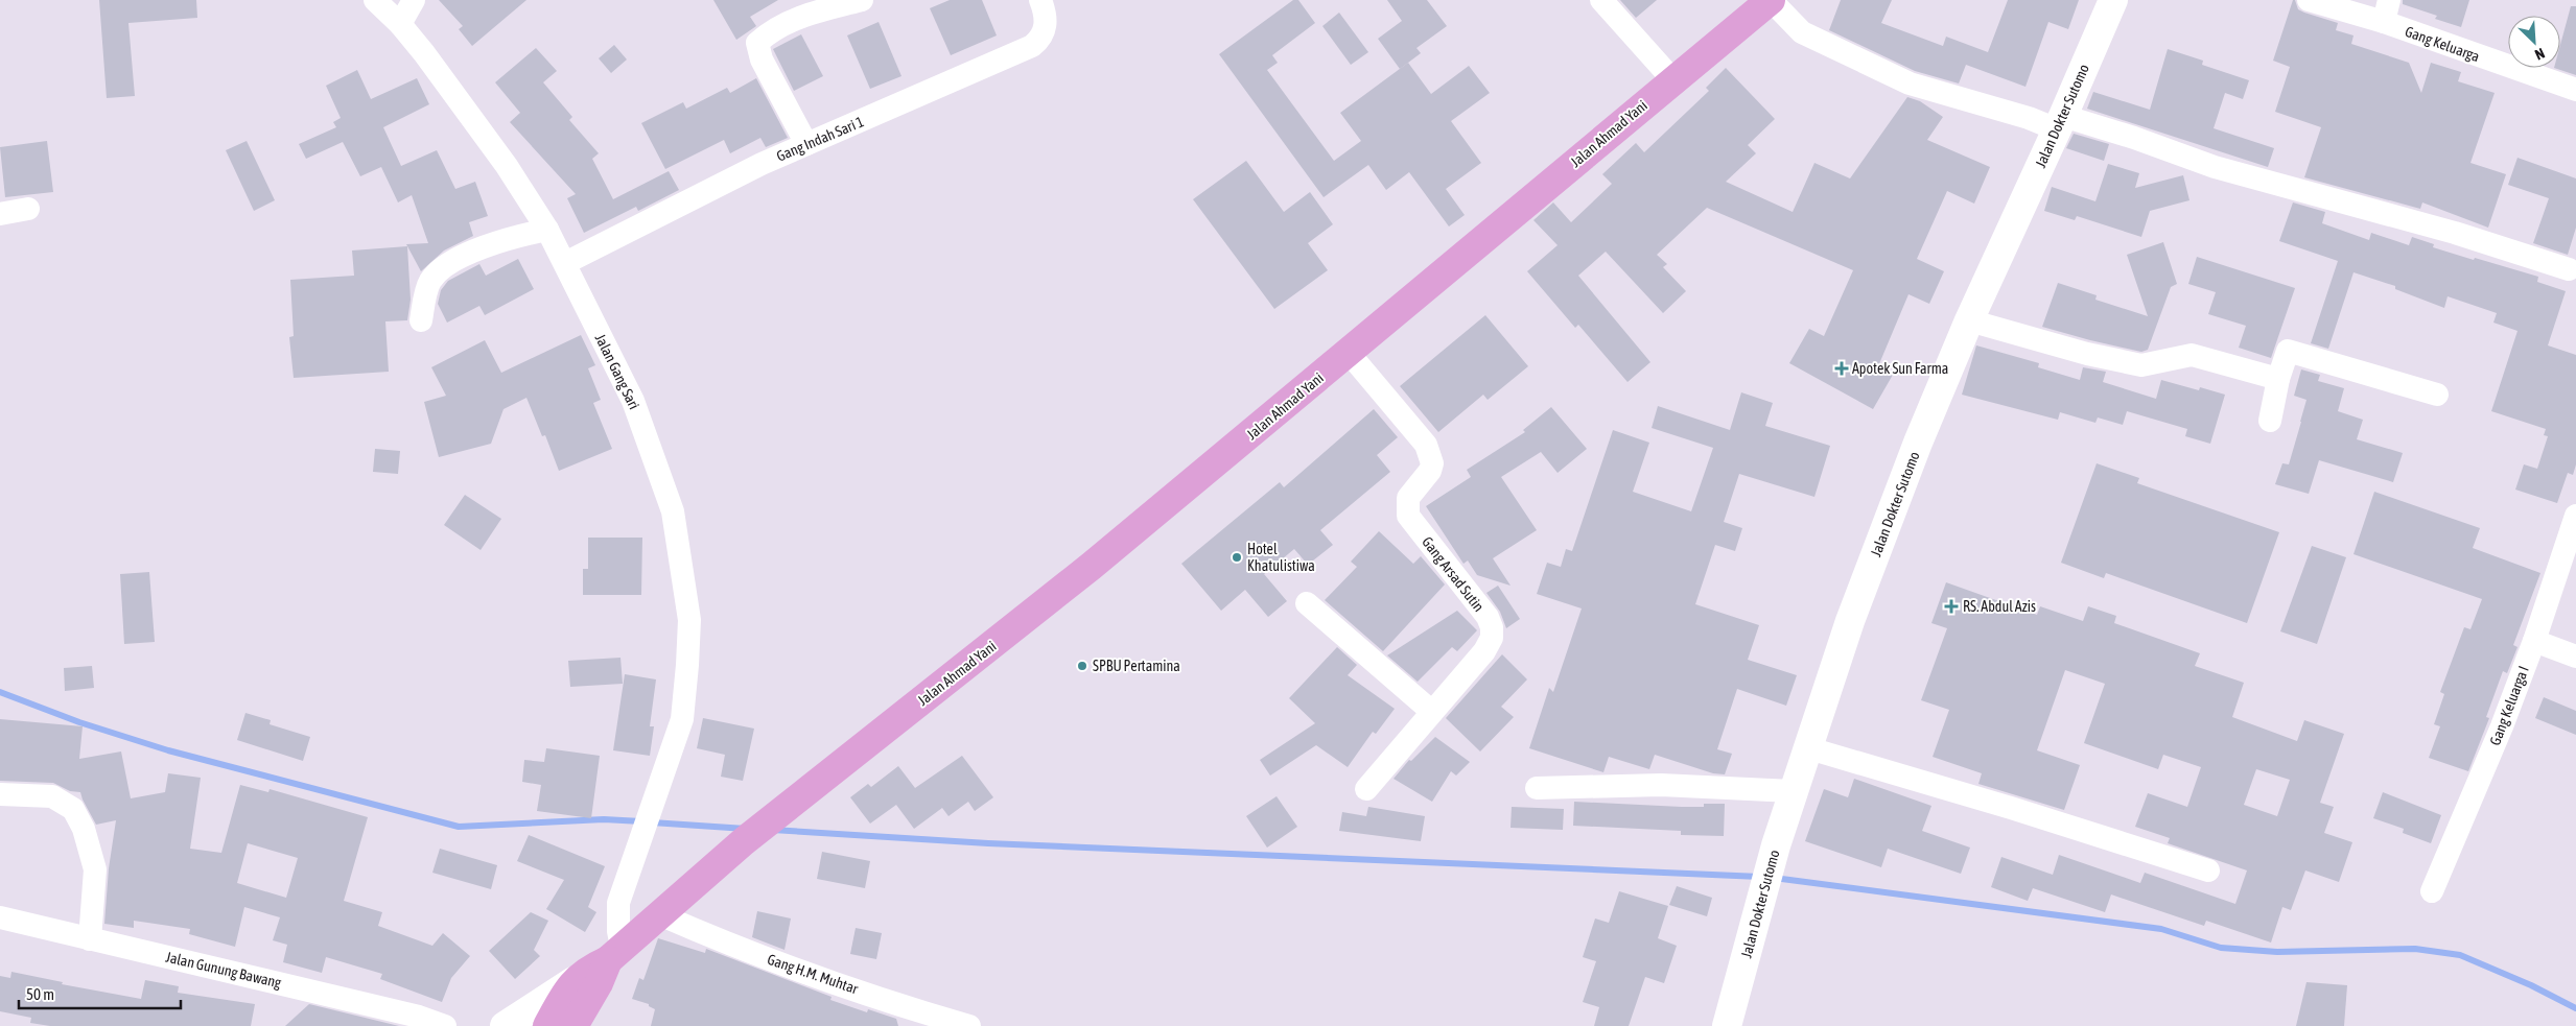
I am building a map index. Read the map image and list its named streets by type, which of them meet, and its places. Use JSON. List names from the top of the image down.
{
  "streets": {
    "main road": ["Jalan Ahmad Yani"],
    "street": [
      "Gang Keluarga",
      "Jalan Dokter Sutomo",
      "Gang Indah Sari 1",
      "Jalan Gang Sari",
      "Gang Arsad Sutin",
      "Gang Keluarga I",
      "Jalan Gunung Bawang",
      "Gang H.M. Muhtar"
    ]
  },
  "crossings": [
    ["Jalan Ahmad Yani", "Jalan Gang Sari"],
    ["Jalan Ahmad Yani", "Gang Arsad Sutin"],
    ["Jalan Ahmad Yani", "Gang H.M. Muhtar"],
    ["Gang Indah Sari 1", "Jalan Gang Sari"]
  ],
  "places": {
    "health": ["Apotek Sun Farma", "RS. Abdul Azis"],
    "other": ["Hotel Khatulistiwa", "SPBU Pertamina"]
  },
  "scale_bar": "50 m",
  "north": "bottom right"
}
